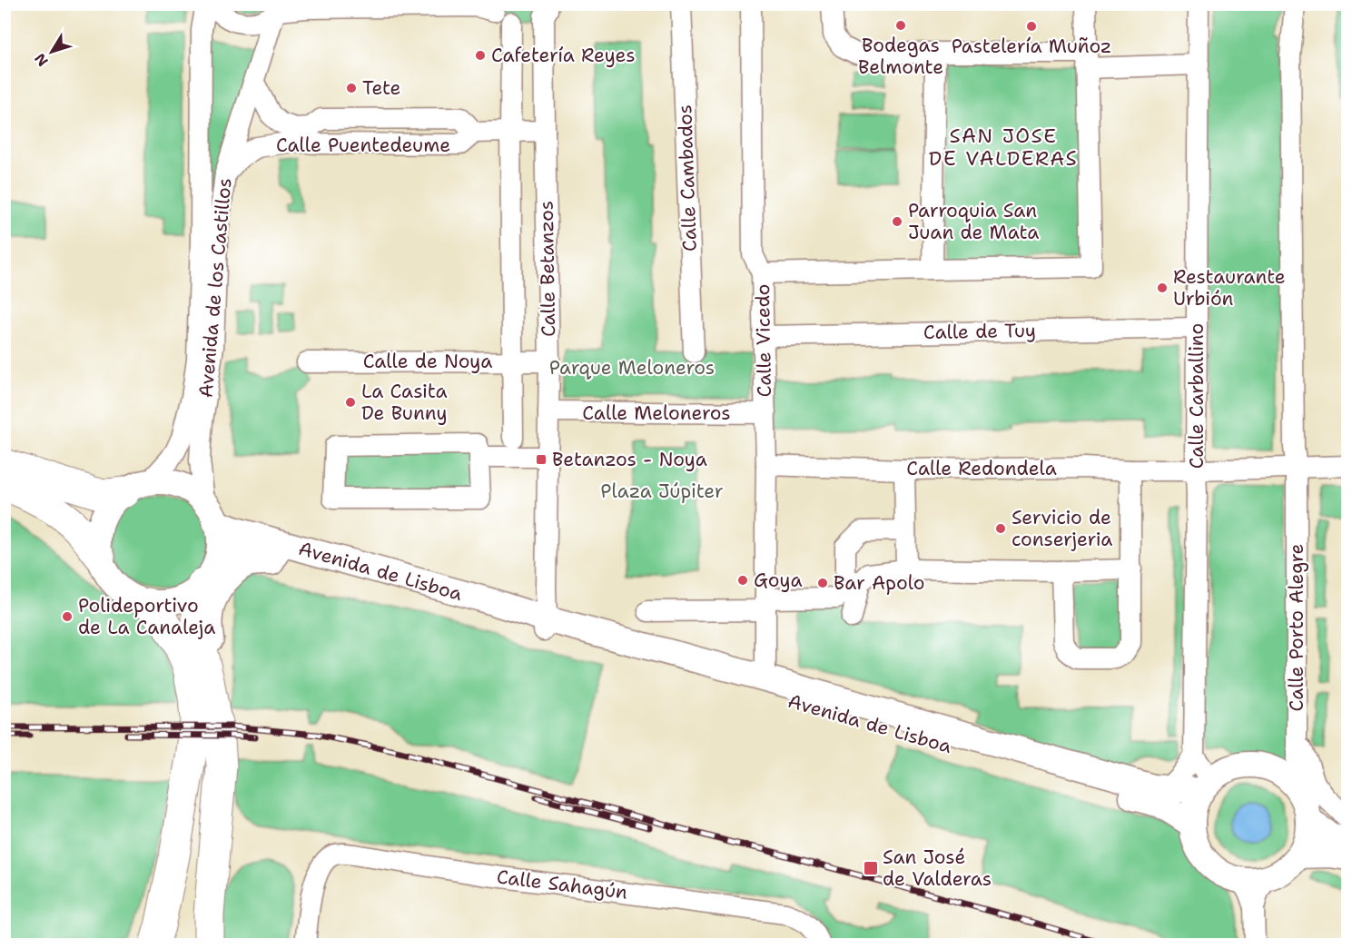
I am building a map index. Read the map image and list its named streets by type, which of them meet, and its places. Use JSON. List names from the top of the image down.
{
  "streets": {
    "main road": ["Avenida de Lisboa"],
    "street": [
      "Calle Puentedeume",
      "Calle Cambados",
      "Calle Betanzos",
      "Avenida de los Castillos",
      "Calle de Tuy",
      "Calle Vicedo",
      "Calle de Noya",
      "Calle Carballino",
      "Calle Meloneros",
      "Calle Redondela",
      "Calle Porto Alegre",
      "Calle Sahagún"
    ]
  },
  "crossings": [
    ["Calle Puentedeume", "Calle Betanzos"],
    ["Calle Puentedeume", "Avenida de los Castillos"],
    ["Calle Betanzos", "Calle de Noya"],
    ["Calle Betanzos", "Calle Meloneros"],
    ["Calle Betanzos", "Avenida de Lisboa"],
    ["Avenida de los Castillos", "Avenida de Lisboa"],
    ["Calle de Tuy", "Calle Vicedo"],
    ["Calle de Tuy", "Calle Carballino"],
    ["Calle Vicedo", "Calle Meloneros"],
    ["Calle Vicedo", "Calle Redondela"],
    ["Calle Vicedo", "Avenida de Lisboa"],
    ["Calle Carballino", "Calle Redondela"],
    ["Calle Redondela", "Calle Porto Alegre"],
    ["Avenida de Lisboa", "Calle Porto Alegre"]
  ],
  "districts": ["SAN JOSE DE VALDERAS"],
  "parks": ["Parque Meloneros", "Plaza Júpiter"],
  "places": {
    "other": [
      "Bodegas Belmonte",
      "Pastelería Muñoz",
      "Cafetería Reyes",
      "Tete",
      "Parroquia San Juan de Mata",
      "Restaurante Urbión",
      "La Casita De Bunny",
      "Servicio de conserjeria",
      "Goya",
      "Bar Apolo",
      "Polideportivo de La Canaleja"
    ],
    "transit": ["Betanzos - Noya", "San José de Valderas"]
  },
  "north": "bottom left"
}
